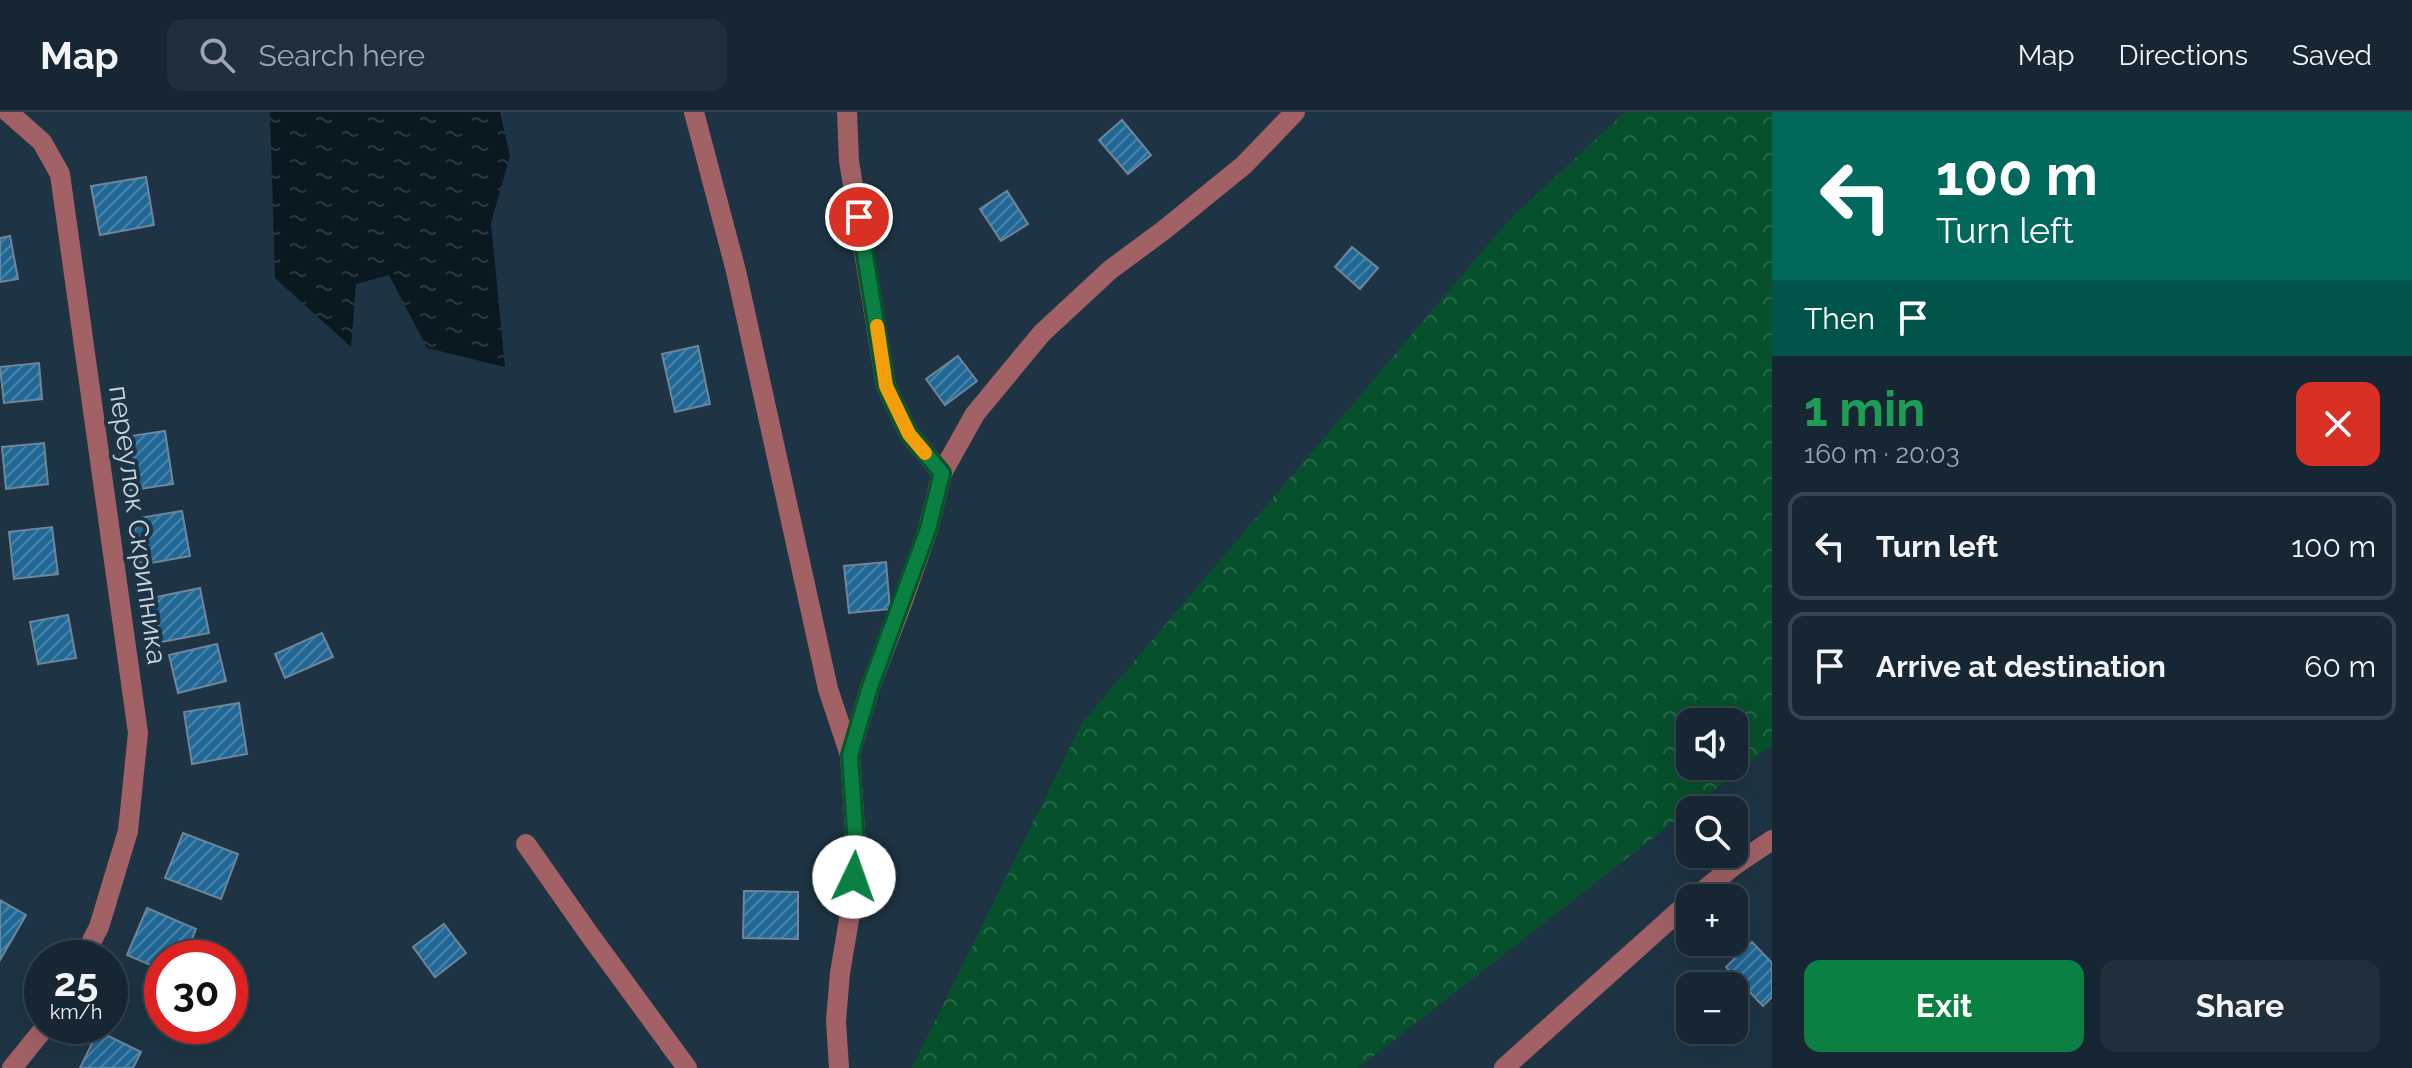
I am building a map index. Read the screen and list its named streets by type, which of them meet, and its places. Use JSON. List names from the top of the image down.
{
  "streets": {
    "street": ["переулок Скрипника"]
  },
  "page": {
    "header": "Map",
    "search": "Search here",
    "nav": ["Map", "Directions", "Saved"],
    "turn": ["100 m", "Turn left"],
    "then": "Then",
    "heading": ["1 min", "160 m · 20:03"],
    "list": [
      {
        "name": "Turn left",
        "value": "100 m"
      },
      {
        "name": "Arrive at destination",
        "value": "60 m"
      }
    ],
    "map_buttons": ["+", "−"],
    "speed": "25 km/h",
    "limit": "30",
    "buttons": ["Exit", "Share"]
  }
}
